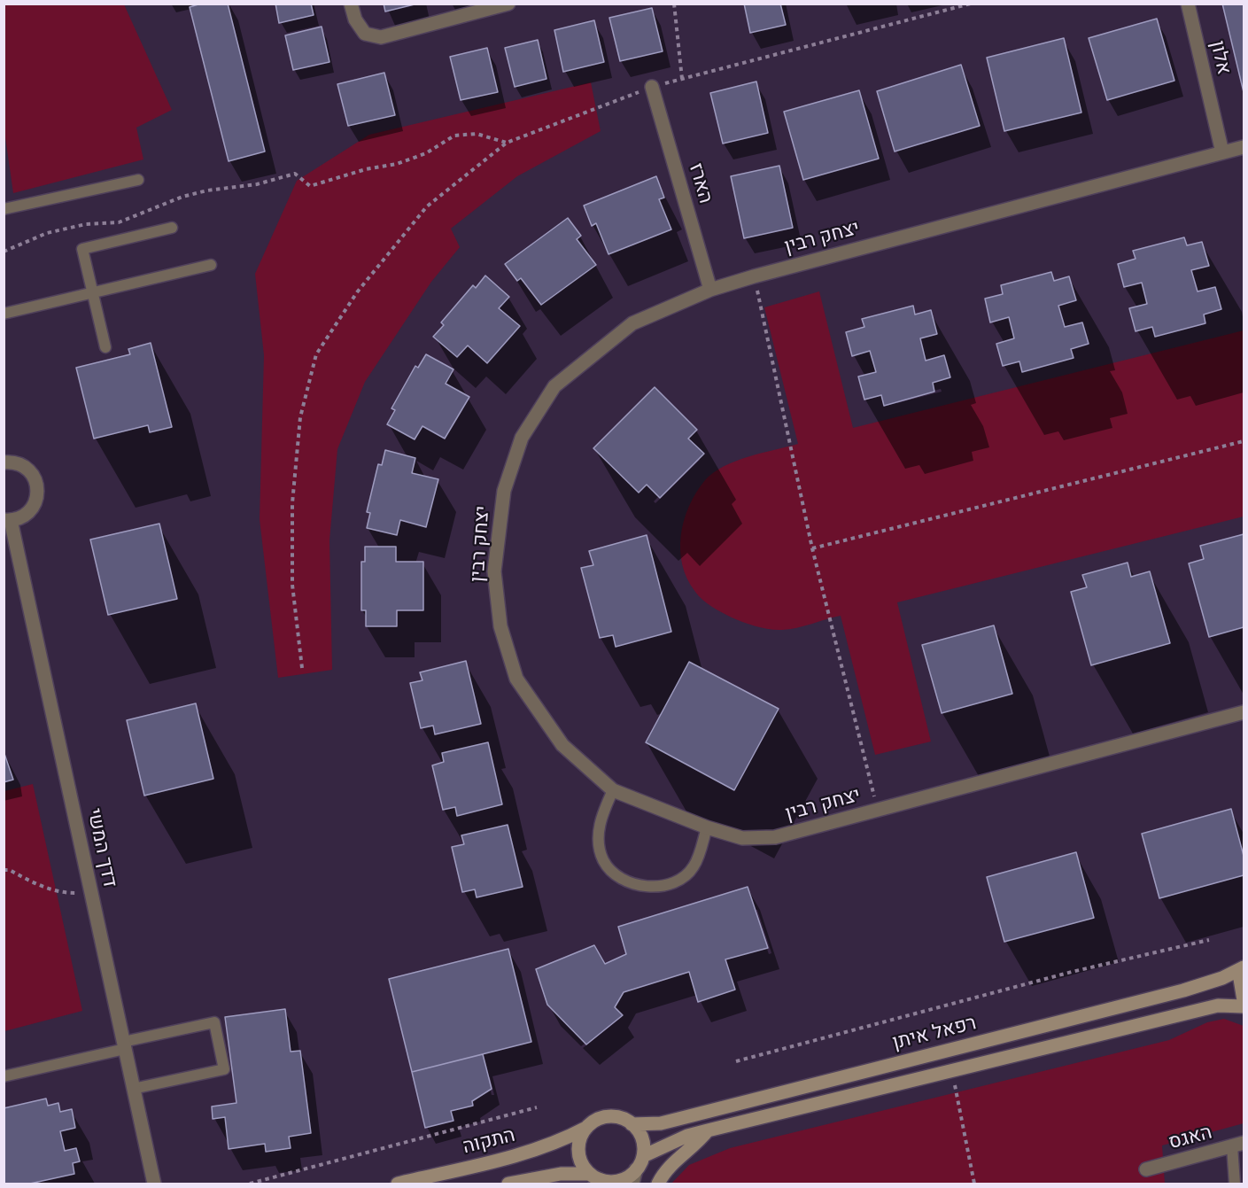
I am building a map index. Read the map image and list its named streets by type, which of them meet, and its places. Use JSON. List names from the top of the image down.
{
  "streets": {
    "street": [
      "אלון",
      "הארז",
      "יצחק רבין",
      "דדך המשי",
      "רפאל איתן",
      "האגס",
      "התקוה"
    ]
  },
  "crossings": [
    ["אלון", "יצחק רבין"],
    ["הארז", "יצחק רבין"],
    ["רפאל איתן", "התקוה"]
  ]
}
